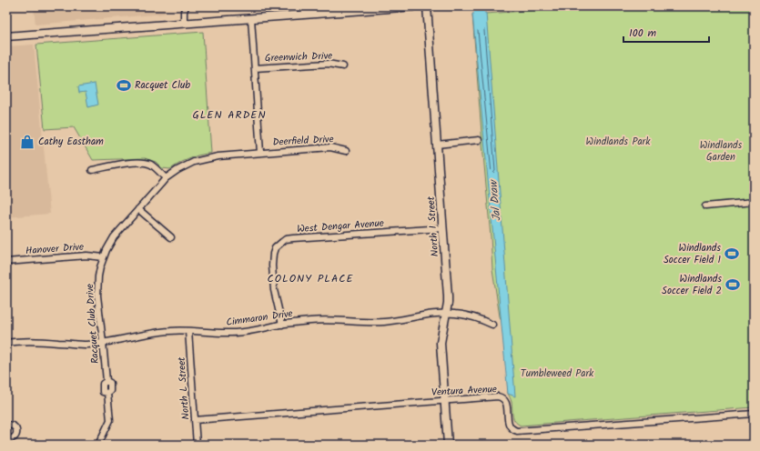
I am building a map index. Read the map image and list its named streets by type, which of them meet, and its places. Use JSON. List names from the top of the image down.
{
  "streets": {
    "street": [
      "Greenwich Drive",
      "Deerfield Drive",
      "West Dengar Avenue",
      "North I Street",
      "Hanover Drive",
      "Cimmaron Drive",
      "Racquet Club Drive",
      "North L Street",
      "Ventura Avenue"
    ]
  },
  "crossings": [
    ["Deerfield Drive", "Racquet Club Drive"],
    ["West Dengar Avenue", "North I Street"],
    ["West Dengar Avenue", "Cimmaron Drive"],
    ["North I Street", "Cimmaron Drive"],
    ["North I Street", "Ventura Avenue"],
    ["Hanover Drive", "Racquet Club Drive"],
    ["Cimmaron Drive", "Racquet Club Drive"],
    ["Cimmaron Drive", "North L Street"],
    ["North L Street", "Ventura Avenue"]
  ],
  "districts": ["GLEN ARDEN", "COLONY PLACE"],
  "water": ["Jal Draw"],
  "parks": ["Windlands Park", "Windlands Garden", "Tumbleweed Park"],
  "places": {
    "sports": ["Racquet Club", "Windlands Soccer Field 1", "Windlands Soccer Field 2"],
    "shop": ["Cathy Eastham"]
  },
  "scale_bar": "100 m"
}
